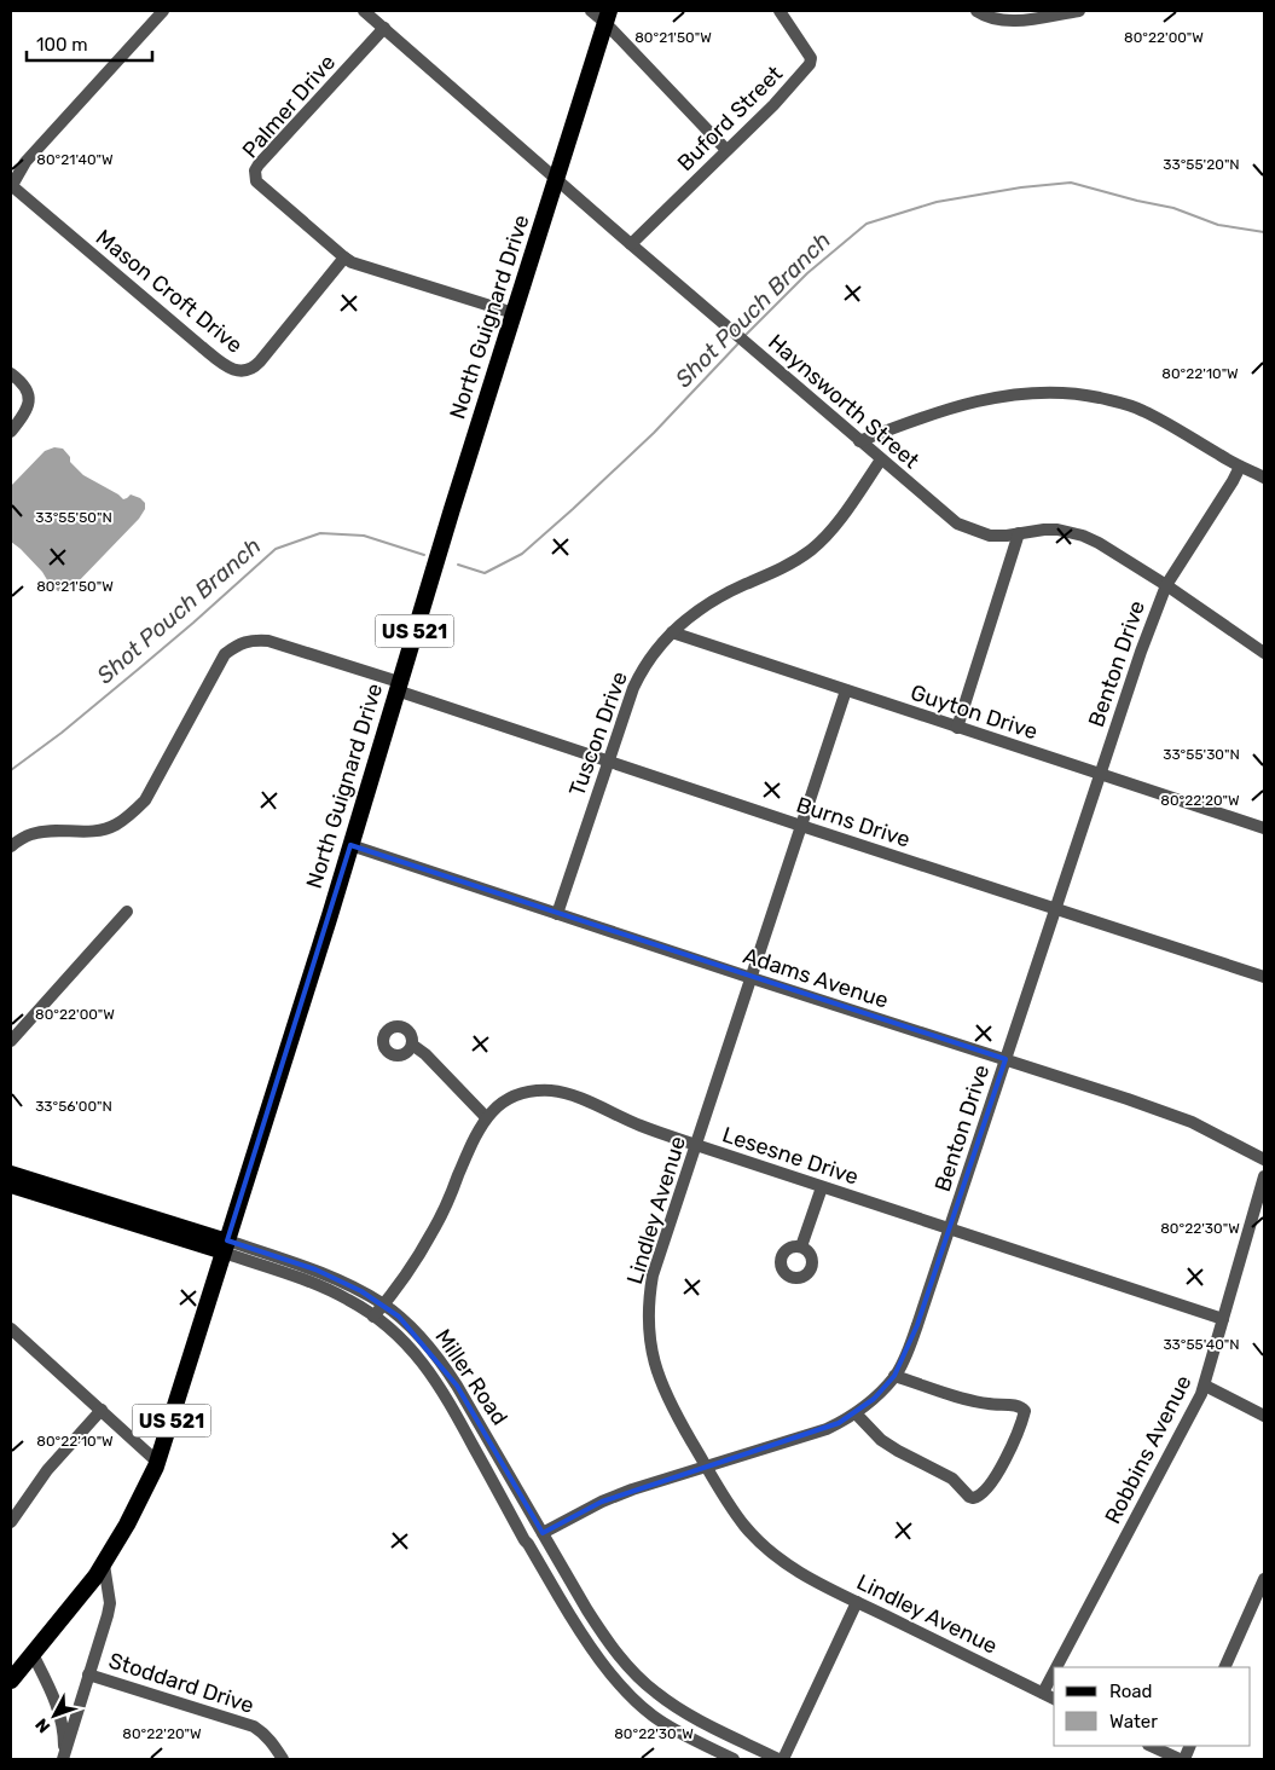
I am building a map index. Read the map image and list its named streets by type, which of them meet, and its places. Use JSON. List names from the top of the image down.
{
  "streets": {
    "highway": ["North Guignard Drive", "US 521"],
    "main road": ["Miller Road"],
    "street": [
      "Palmer Drive",
      "Buford Street",
      "Mason Croft Drive",
      "Haynsworth Street",
      "Benton Drive",
      "Guyton Drive",
      "Tuscon Drive",
      "Burns Drive",
      "Adams Avenue",
      "Lesesne Drive",
      "Lindley Avenue",
      "Robbins Avenue",
      "Stoddard Drive"
    ]
  },
  "crossings": [
    ["Palmer Drive", "Mason Croft Drive"],
    ["Palmer Drive", "North Guignard Drive"],
    ["Palmer Drive", "Haynsworth Street"],
    ["Buford Street", "Haynsworth Street"],
    ["North Guignard Drive", "Haynsworth Street"],
    ["North Guignard Drive", "US 521"],
    ["North Guignard Drive", "Burns Drive"],
    ["North Guignard Drive", "Adams Avenue"],
    ["North Guignard Drive", "Miller Road"],
    ["Haynsworth Street", "Benton Drive"],
    ["Haynsworth Street", "Tuscon Drive"],
    ["Benton Drive", "Guyton Drive"],
    ["Benton Drive", "Burns Drive"],
    ["Benton Drive", "Adams Avenue"],
    ["Benton Drive", "Lesesne Drive"],
    ["Benton Drive", "Lindley Avenue"],
    ["Benton Drive", "Miller Road"],
    ["Guyton Drive", "Tuscon Drive"],
    ["Guyton Drive", "Lindley Avenue"],
    ["Tuscon Drive", "Burns Drive"],
    ["Tuscon Drive", "Adams Avenue"],
    ["Burns Drive", "Lindley Avenue"],
    ["Adams Avenue", "Lindley Avenue"],
    ["Lesesne Drive", "Lindley Avenue"],
    ["Lesesne Drive", "Miller Road"],
    ["Lesesne Drive", "Robbins Avenue"],
    ["Lindley Avenue", "Robbins Avenue"]
  ],
  "water": ["Shot Pouch Branch"],
  "legend": ["Road", "Water"],
  "scale_bar": "100 m",
  "north": "bottom left",
  "coordinates": [
    "80°21'50\"W",
    "80°22'00\"W",
    "80°21'40\"W",
    "33°55'20\"N",
    "80°22'10\"W",
    "33°55'50\"N",
    "33°55'30\"N",
    "80°22'20\"W",
    "33°56'00\"N",
    "80°22'30\"W",
    "33°55'40\"N"
  ]
}
